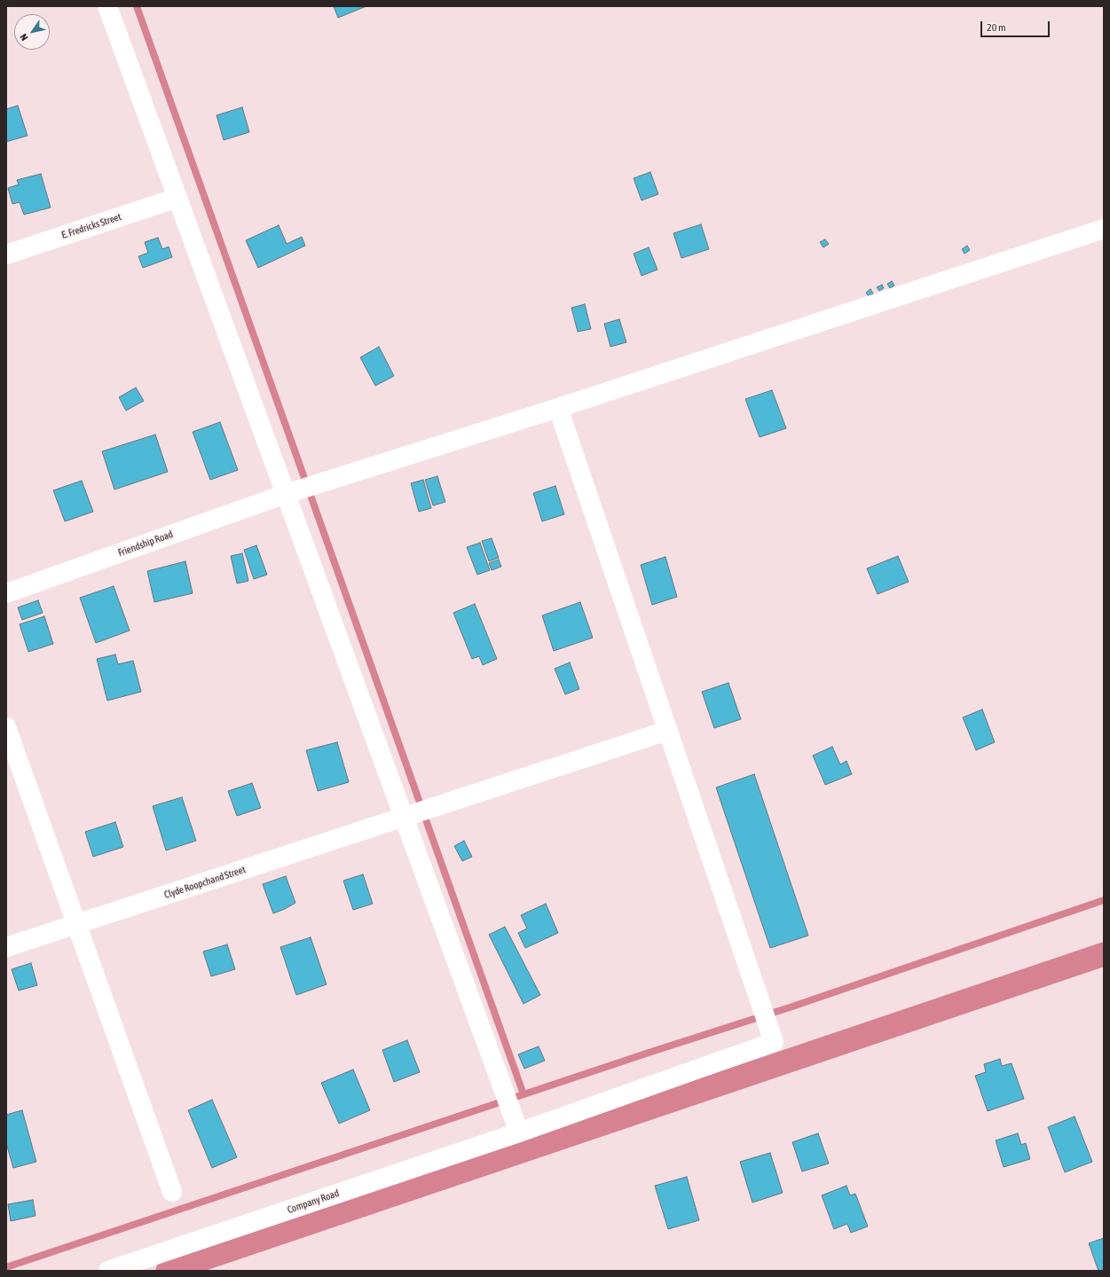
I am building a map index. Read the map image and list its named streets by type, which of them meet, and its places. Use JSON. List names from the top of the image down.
{
  "streets": {
    "street": [
      "E. Fredricks Street",
      "Friendship Road",
      "Clyde Roopchand Street",
      "Company Road"
    ]
  },
  "crossings": [
    ["Clyde Roopchand Street", "Company Road"]
  ],
  "scale_bar": "20 m",
  "north": "bottom left"
}
